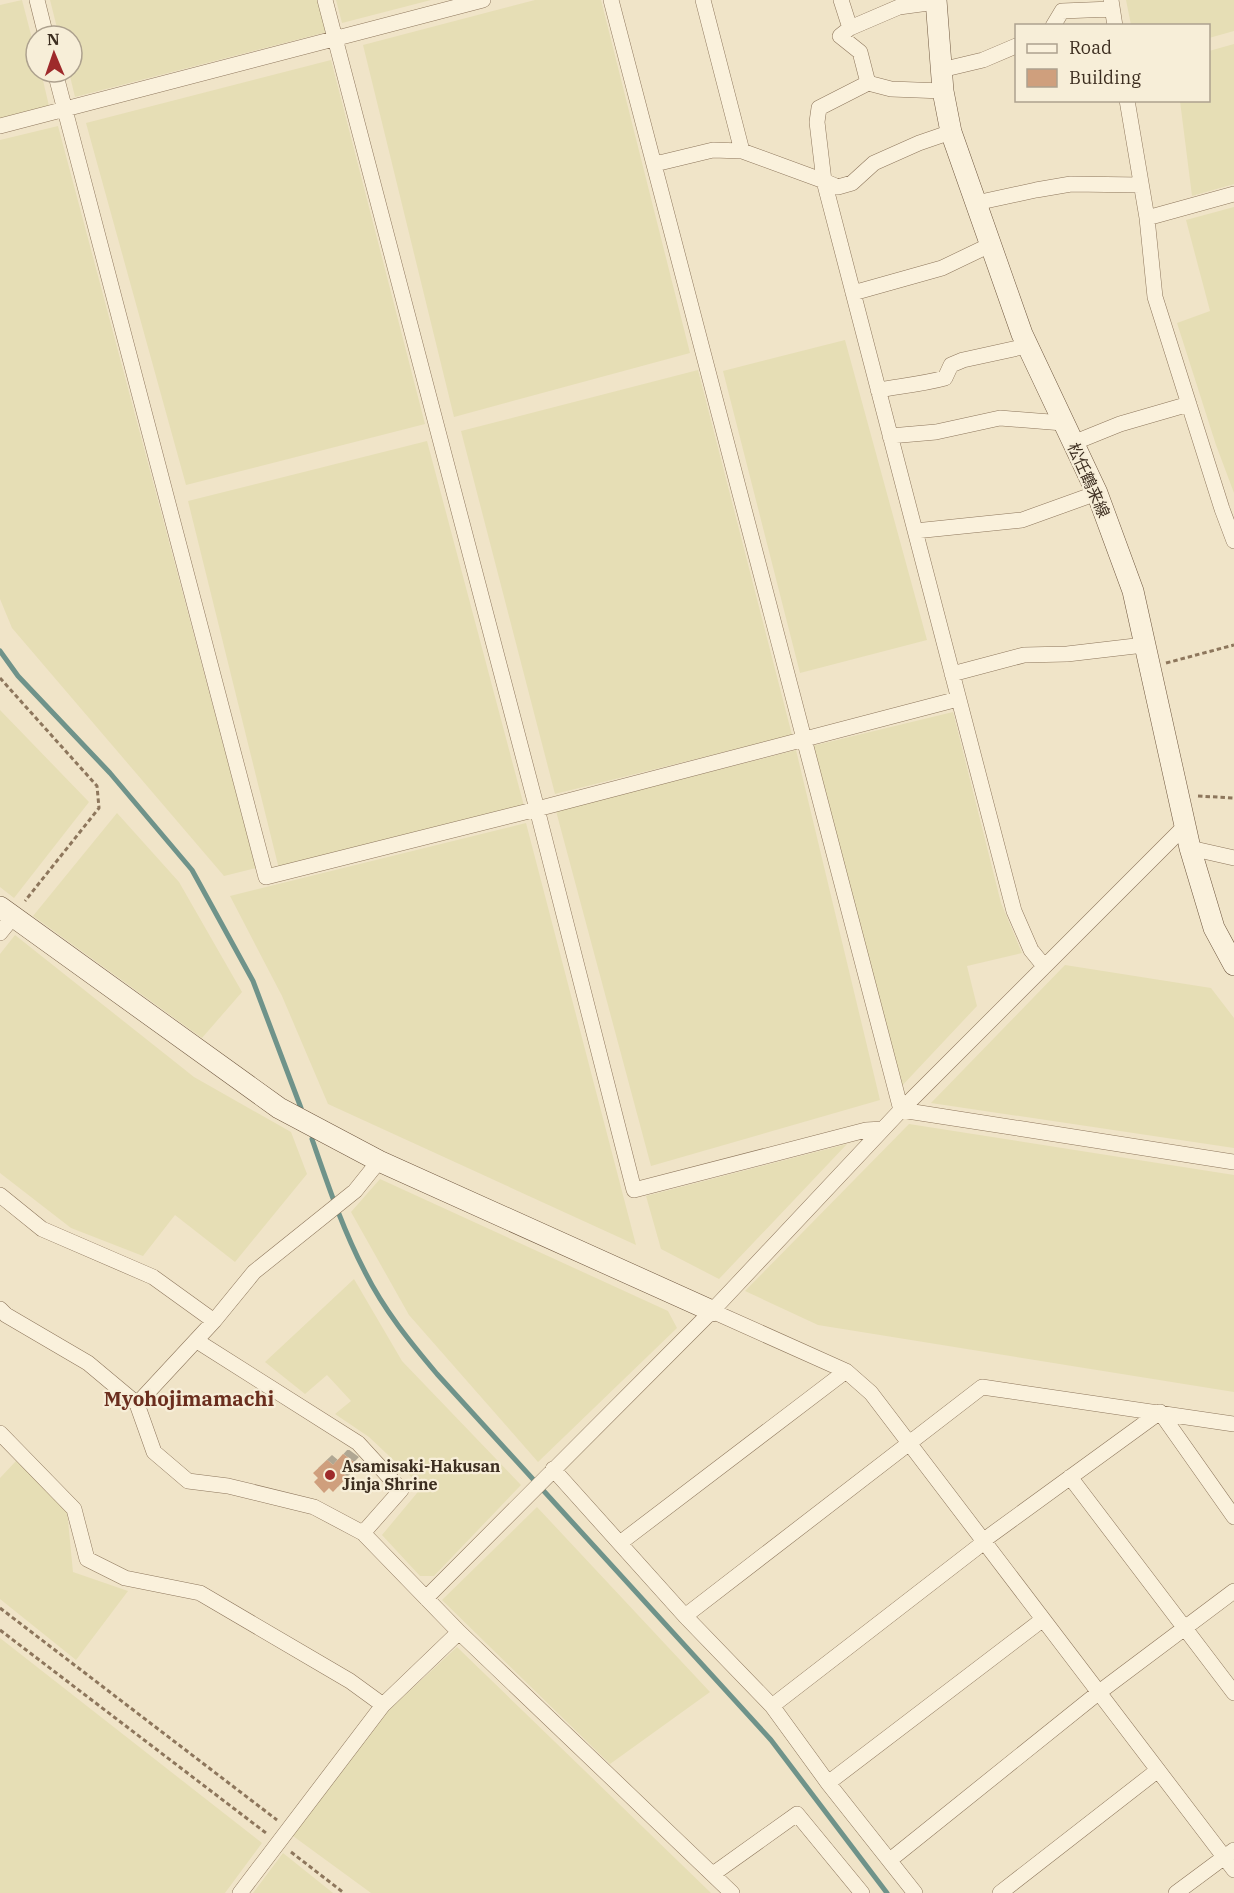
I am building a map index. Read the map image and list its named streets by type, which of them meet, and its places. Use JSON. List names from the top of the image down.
{
  "streets": {
    "main road": ["松任鶴来線"]
  },
  "districts": ["Myohojimamachi"],
  "places": ["Asamisaki-Hakusan Jinja Shrine"],
  "legend": ["Road", "Building"],
  "north": "top"
}
